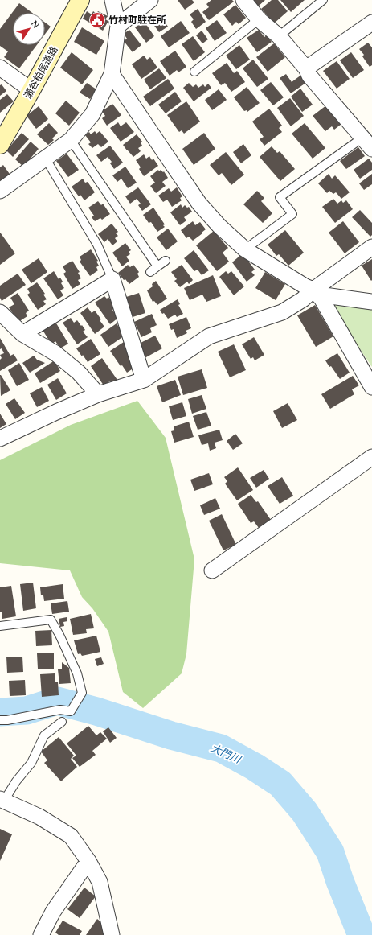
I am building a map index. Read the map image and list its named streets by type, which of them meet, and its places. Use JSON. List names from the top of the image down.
{
  "streets": {
    "main road": ["瀬谷柏尾道路"]
  },
  "water": ["大門川"],
  "places": {
    "public building": ["竹村町駐在所"]
  },
  "north": "top right"
}
